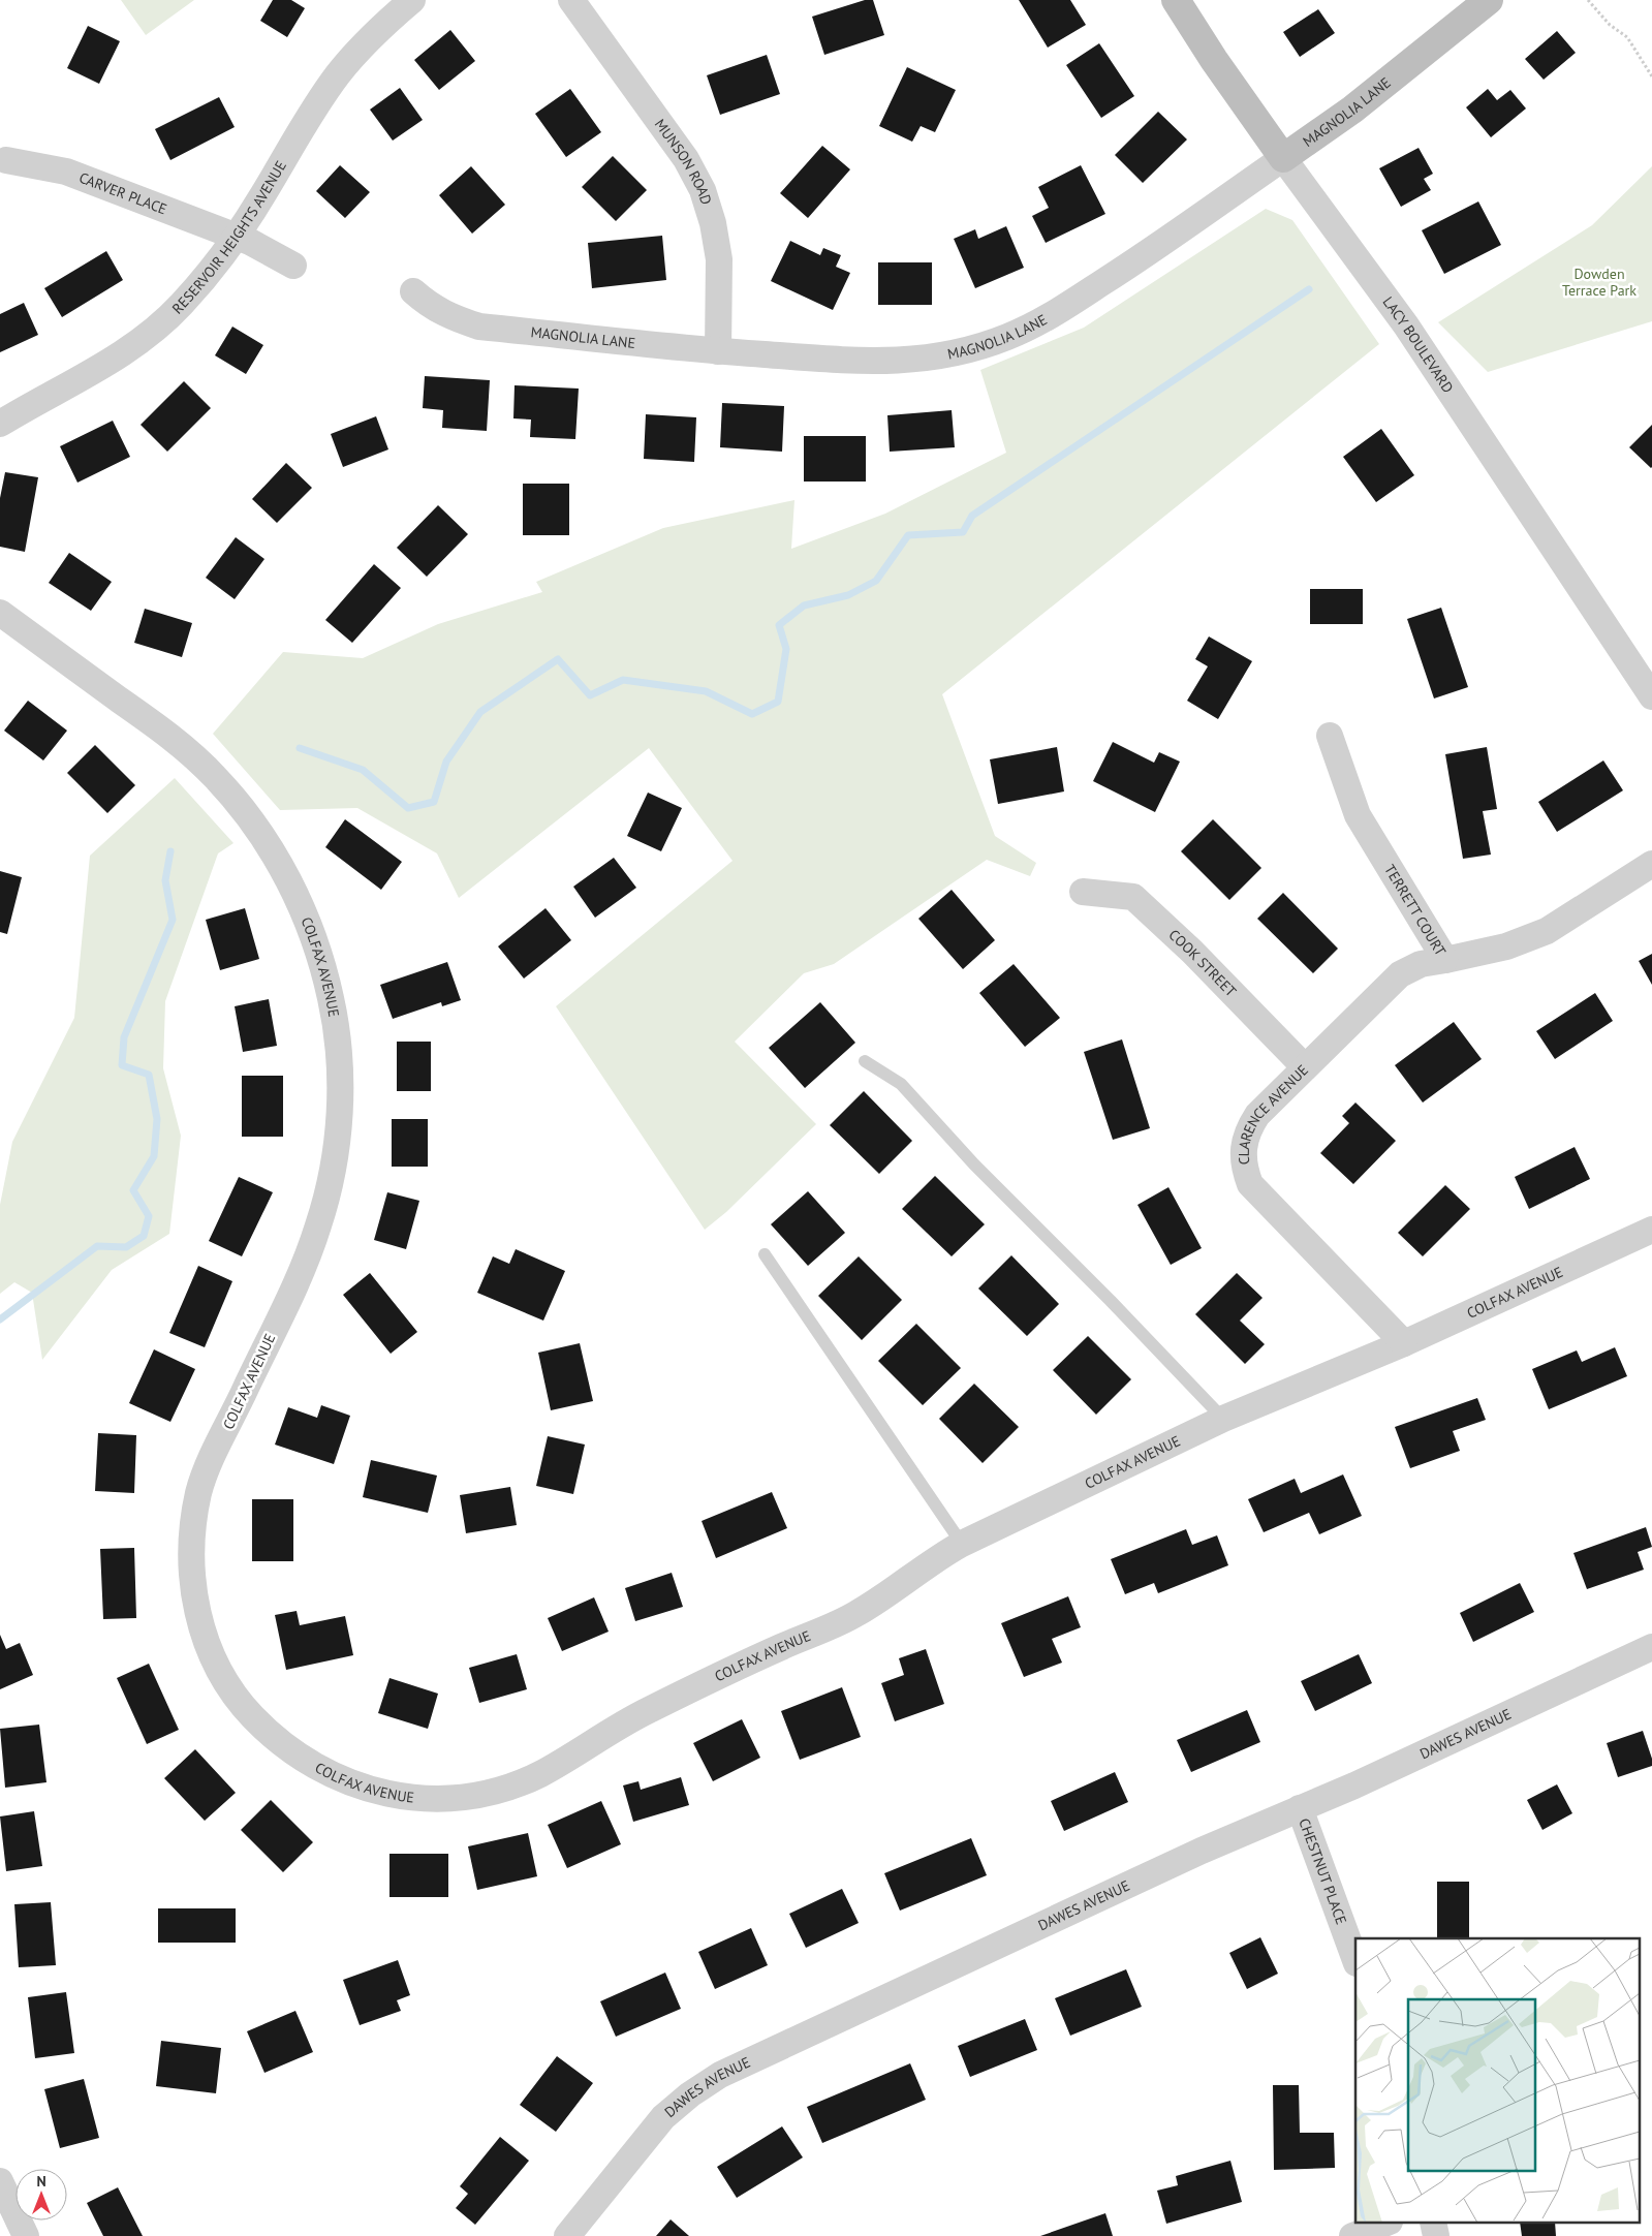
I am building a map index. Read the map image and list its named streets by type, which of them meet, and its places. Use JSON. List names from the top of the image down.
{
  "streets": {
    "street": [
      "MAGNOLIA LANE",
      "MUNSON ROAD",
      "CARVER PLACE",
      "RESERVOIR HEIGHTS AVENUE",
      "LACY BOULEVARD",
      "TERRETT COURT",
      "COOK STREET",
      "COLFAX AVENUE",
      "CLARENCE AVENUE",
      "DAWES AVENUE",
      "CHESTNUT PLACE"
    ]
  },
  "crossings": [
    ["MAGNOLIA LANE", "MUNSON ROAD"],
    ["MAGNOLIA LANE", "LACY BOULEVARD"],
    ["CARVER PLACE", "RESERVOIR HEIGHTS AVENUE"],
    ["TERRETT COURT", "CLARENCE AVENUE"],
    ["COOK STREET", "CLARENCE AVENUE"],
    ["COLFAX AVENUE", "CLARENCE AVENUE"],
    ["DAWES AVENUE", "CHESTNUT PLACE"]
  ],
  "parks": ["Dowden Terrace Park"],
  "north": "top"
}
